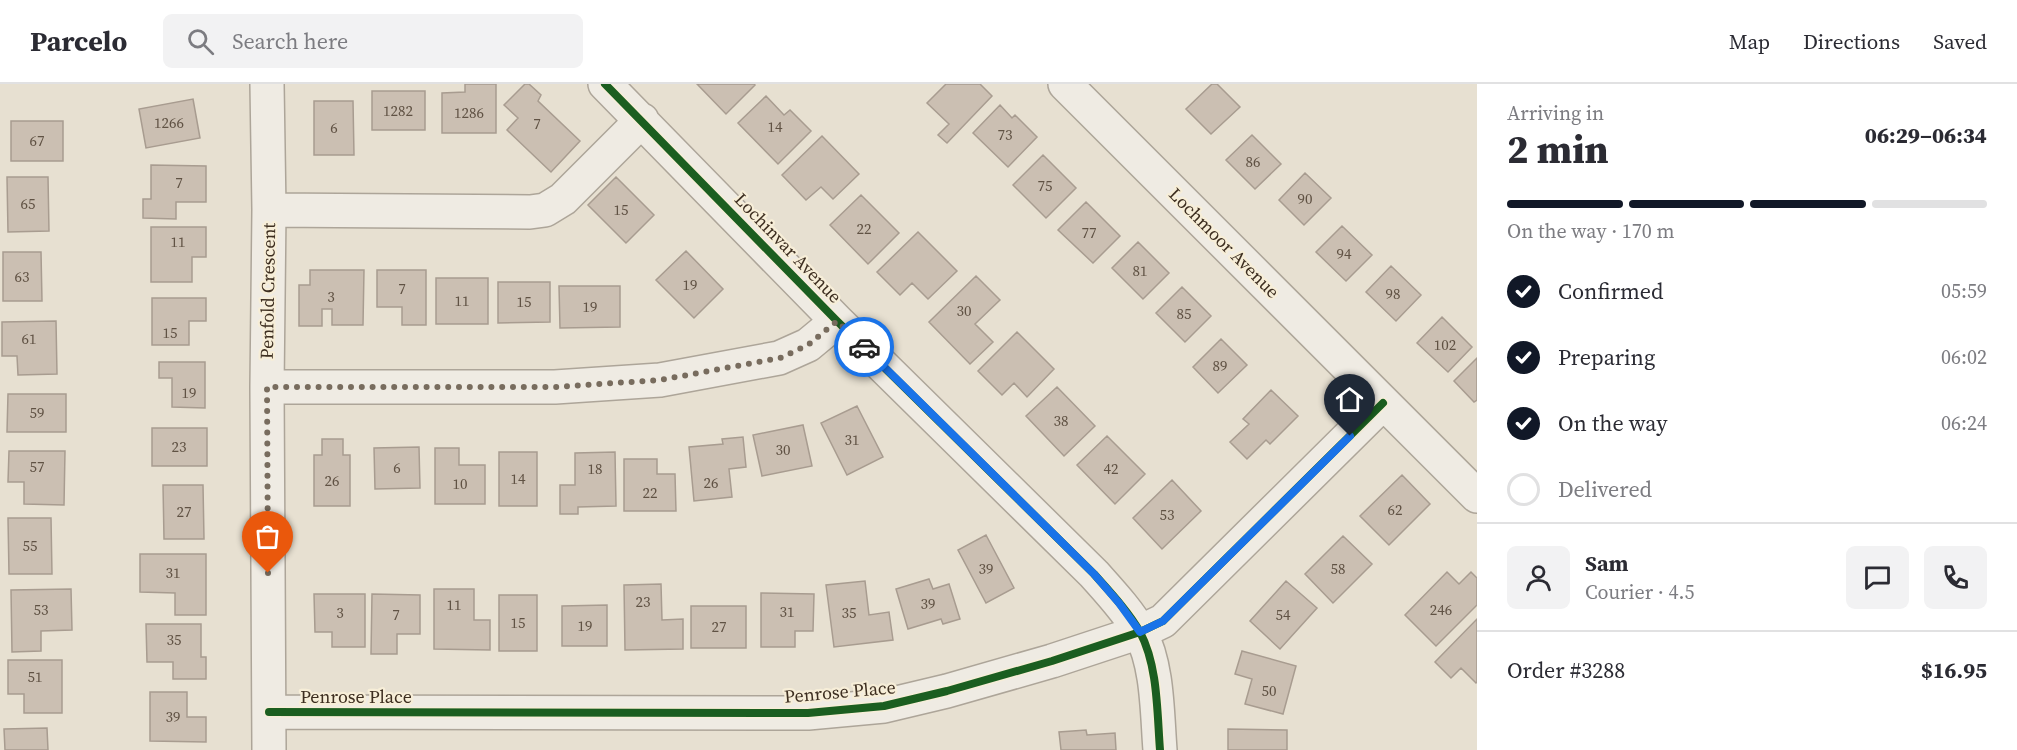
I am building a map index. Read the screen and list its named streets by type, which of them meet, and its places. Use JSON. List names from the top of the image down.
{
  "streets": {
    "street": [
      "Lochmoor Avenue",
      "Lochinvar Avenue",
      "Penfold Crescent",
      "Penrose Place"
    ]
  },
  "crossings": [
    ["Lochmoor Avenue", "Penrose Place"],
    ["Lochinvar Avenue", "Penrose Place"],
    ["Penfold Crescent", "Penrose Place"]
  ],
  "house_numbers": [
    "1282",
    "1286",
    "1266",
    "7",
    "14",
    "6",
    "73",
    "67",
    "86",
    "7",
    "75",
    "90",
    "65",
    "15",
    "22",
    "77",
    "11",
    "94",
    "81",
    "63",
    "19",
    "7",
    "98",
    "3",
    "11",
    "15",
    "19",
    "30",
    "85",
    "15",
    "61",
    "102",
    "89",
    "19",
    "59",
    "38",
    "31",
    "23",
    "30",
    "57",
    "6",
    "18",
    "42",
    "14",
    "26",
    "26",
    "10",
    "22",
    "62",
    "27",
    "53",
    "55",
    "39",
    "58",
    "31",
    "23",
    "39",
    "11",
    "53",
    "246",
    "31",
    "3",
    "35",
    "7",
    "54",
    "15",
    "19",
    "27",
    "35",
    "51",
    "50",
    "39"
  ],
  "page": {
    "header": "Parcelo",
    "search": "Search here",
    "nav": ["Map", "Directions", "Saved"],
    "heading": ["2 min", "Arriving in", "06:29–06:34"],
    "panel": [
      "Sam",
      "Courier · 4.5",
      "Order #3288",
      "$16.95"
    ],
    "bar": "On the way · 170 m",
    "list": [
      ["Confirmed", "05:59"],
      ["Preparing", "06:02"],
      ["On the way", "06:24"],
      "Delivered"
    ]
  }
}
